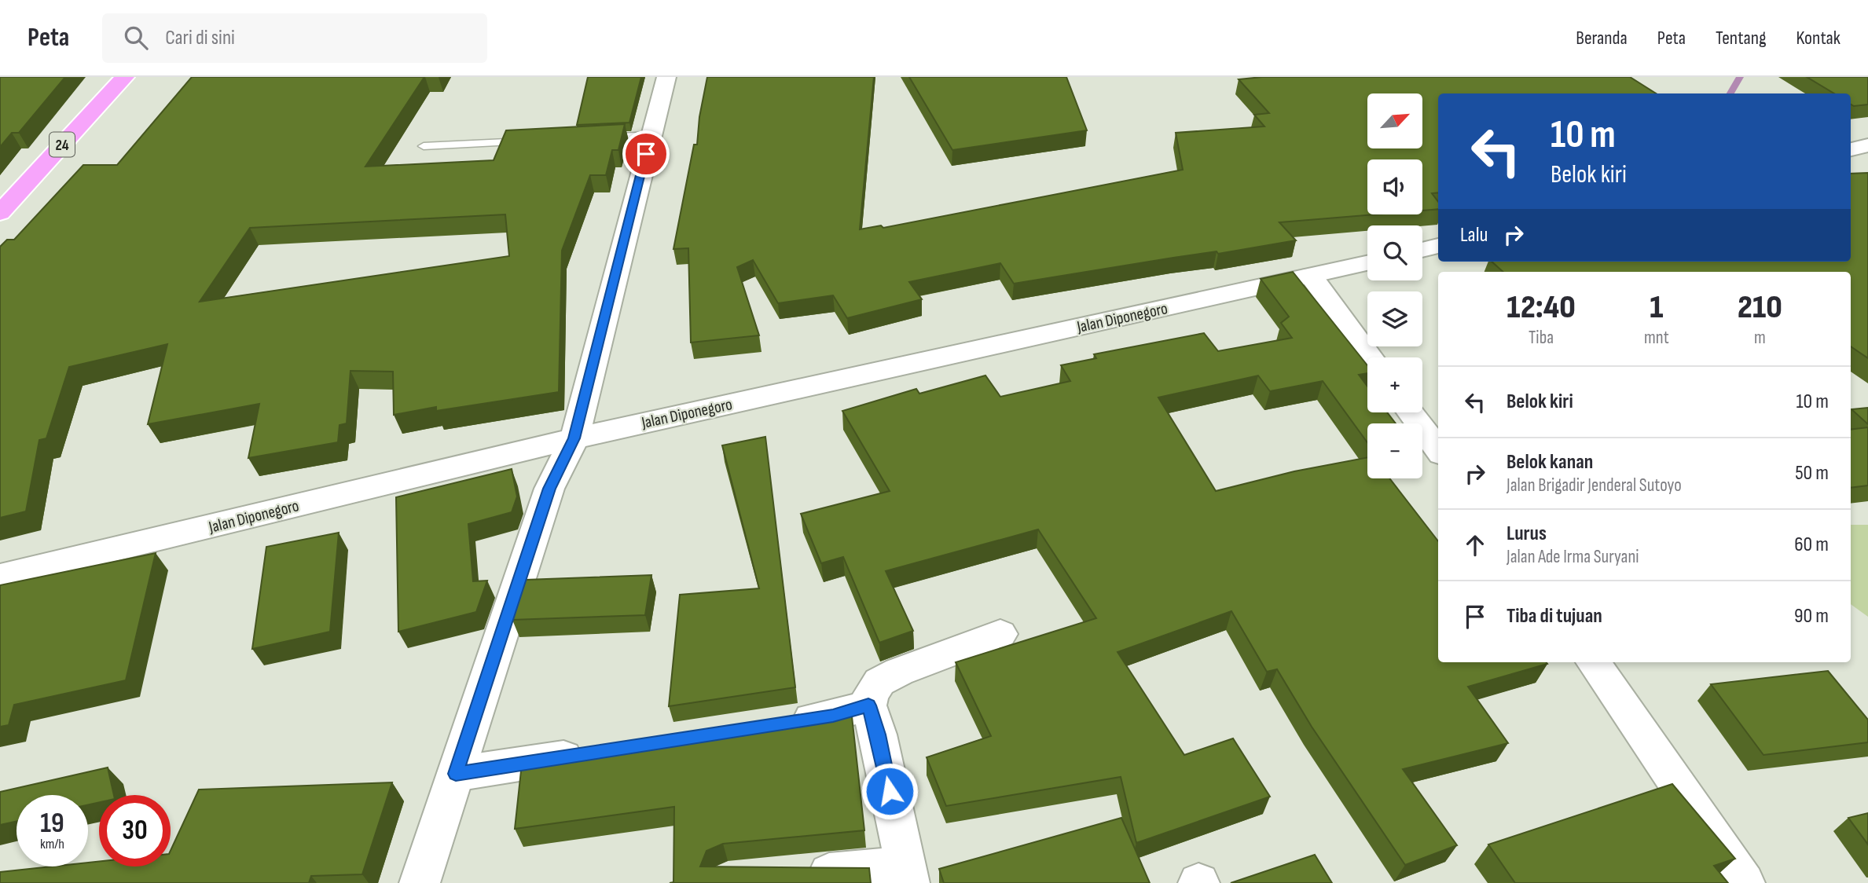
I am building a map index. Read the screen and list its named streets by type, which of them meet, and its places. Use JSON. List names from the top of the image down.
{
  "streets": {
    "highway": ["24"],
    "street": ["Jalan Diponegoro"]
  },
  "north": "top right",
  "page": {
    "header": "Peta",
    "search": "Cari di sini",
    "nav": [
      "Beranda",
      "Peta",
      "Tentang",
      "Kontak"
    ],
    "map_buttons": ["+", "−"],
    "turn": ["10 m", "Belok kiri"],
    "then": "Lalu",
    "eta": [
      "12:40",
      "Tiba",
      "1",
      "mnt",
      "210",
      "m"
    ],
    "list": [
      {
        "name": "Belok kiri",
        "value": "10 m"
      },
      {
        "name": "Belok kanan",
        "note": "Jalan Brigadir Jenderal Sutoyo",
        "value": "50 m"
      },
      {
        "name": "Lurus",
        "note": "Jalan Ade Irma Suryani",
        "value": "60 m"
      },
      {
        "name": "Tiba di tujuan",
        "value": "90 m"
      }
    ],
    "speed": "19 km/h",
    "limit": "30"
  }
}
